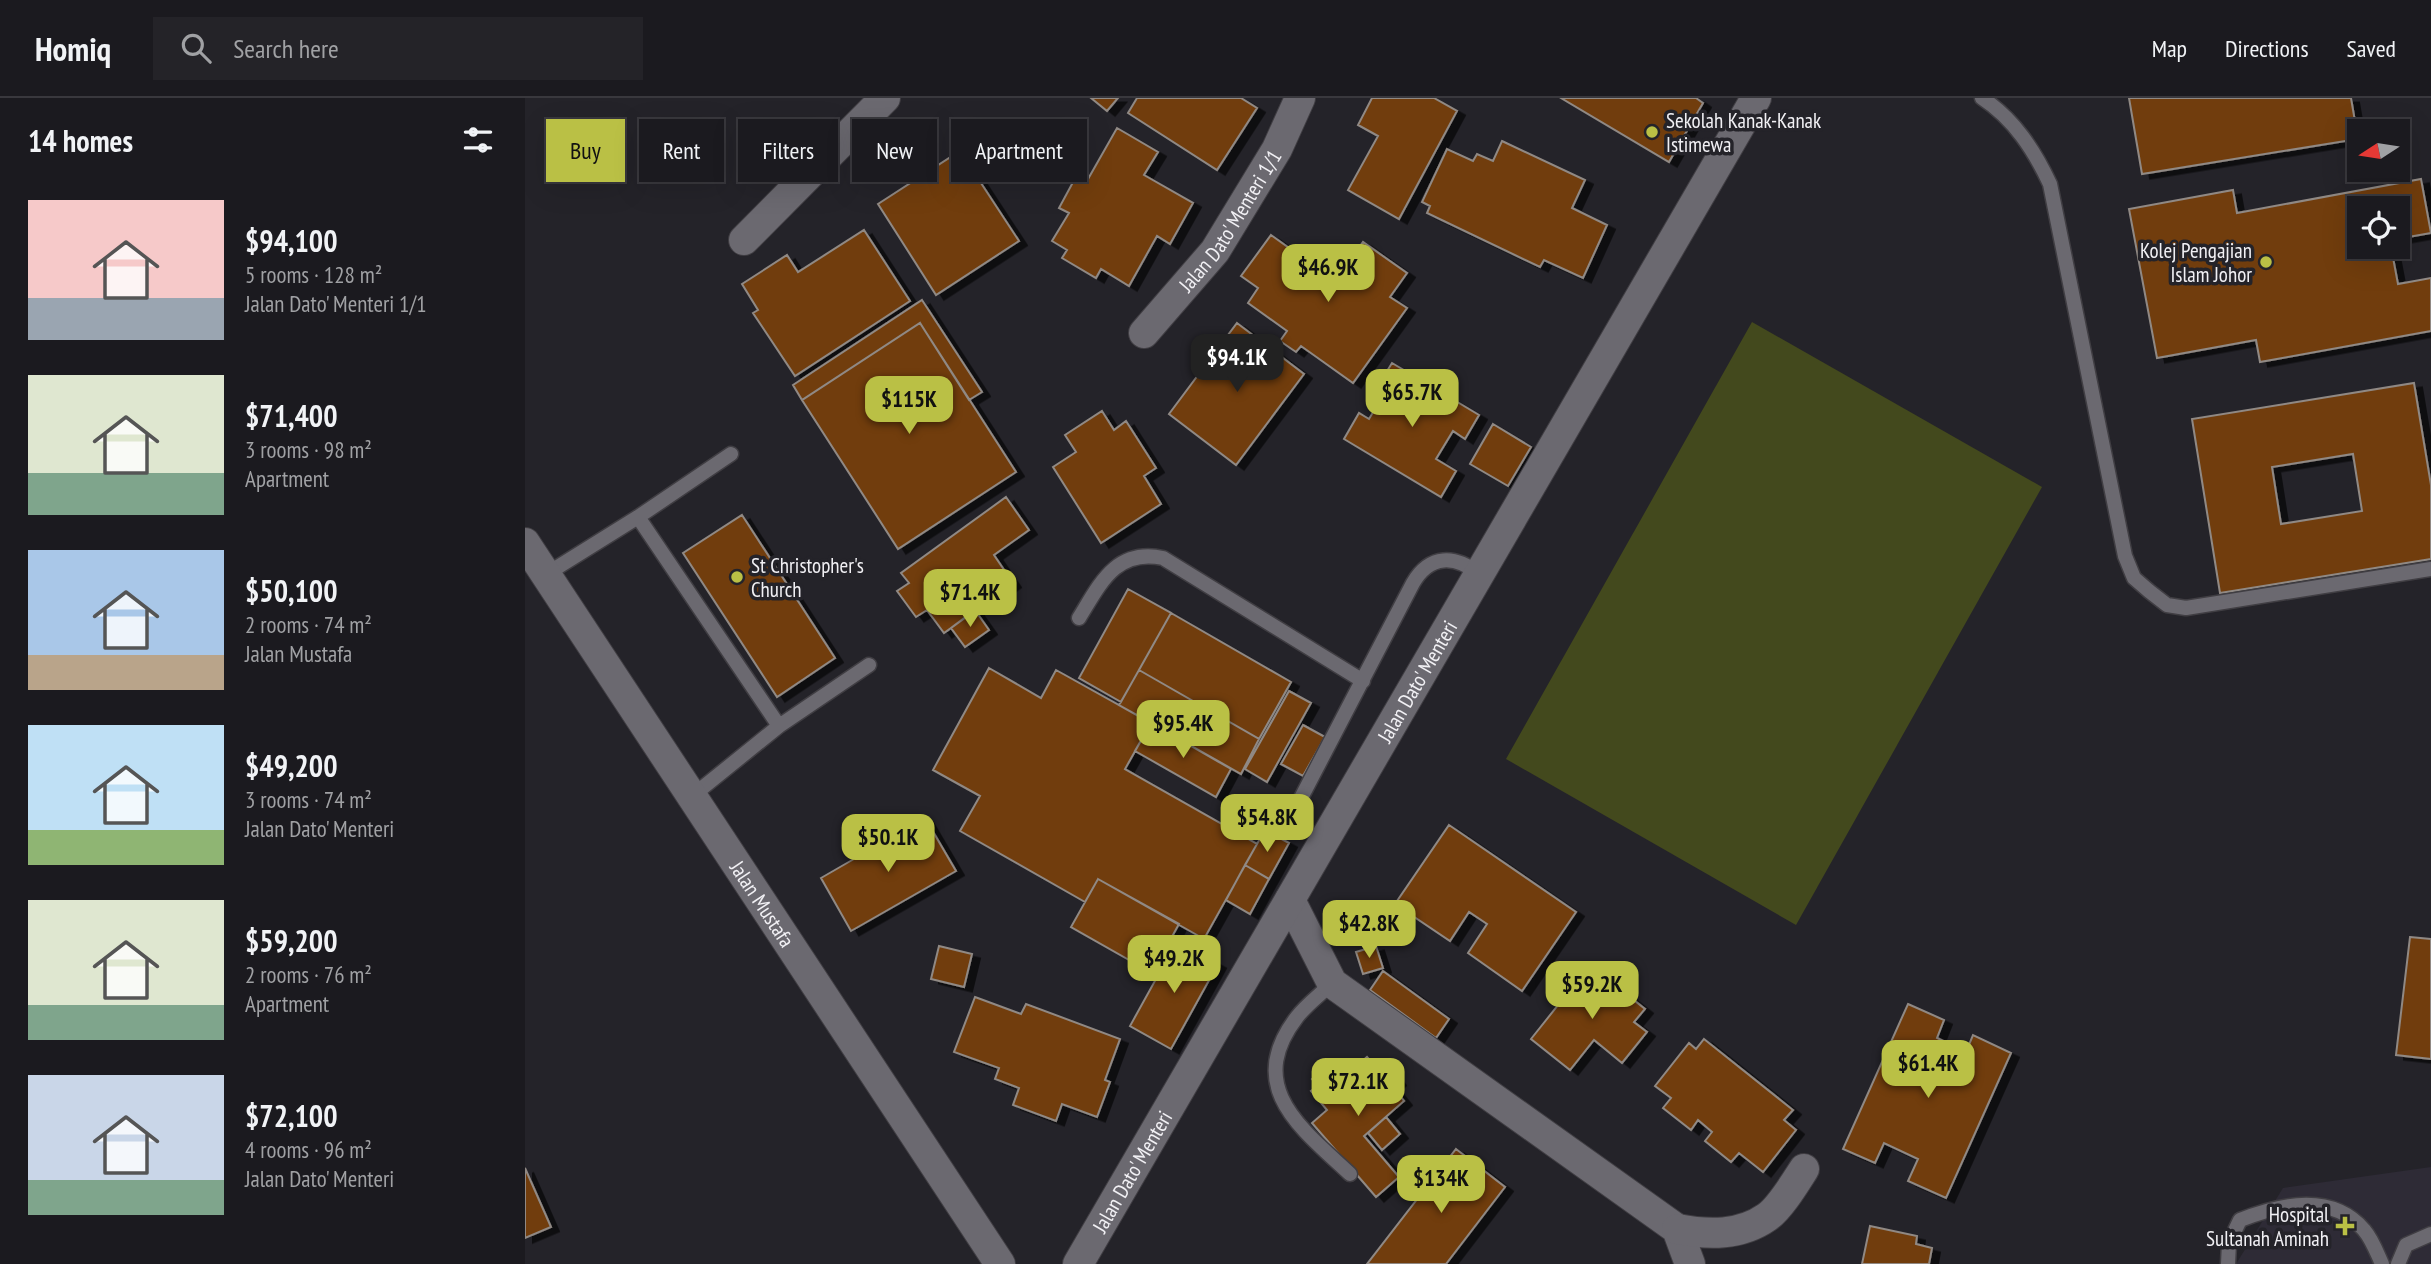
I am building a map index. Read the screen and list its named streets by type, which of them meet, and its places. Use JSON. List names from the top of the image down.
{
  "streets": {
    "street": ["Jalan Dato' Menteri 1/1", "Jalan Dato' Menteri", "Jalan Mustafa"]
  },
  "places": {
    "other": ["Sekolah Kanak-Kanak Istimewa", "Kolej Pengajian Islam Johor", "St Christopher's Church"],
    "health": ["Hospital Sultanah Aminah"]
  },
  "north": "left",
  "page": {
    "header": "Homiq",
    "search": "Search here",
    "nav": ["Map", "Directions", "Saved"],
    "heading": "14 homes",
    "chip": [
      "Buy",
      "Rent",
      "Filters",
      "New",
      "Apartment"
    ],
    "list": [
      {
        "name": "$94,100",
        "note": "5 rooms · 128 m² · Jalan Dato' Menteri 1/1"
      },
      {
        "name": "$71,400",
        "note": "3 rooms · 98 m² · Apartment"
      },
      {
        "name": "$50,100",
        "note": "2 rooms · 74 m² · Jalan Mustafa"
      },
      {
        "name": "$49,200",
        "note": "3 rooms · 74 m² · Jalan Dato' Menteri"
      },
      {
        "name": "$59,200",
        "note": "2 rooms · 76 m² · Apartment"
      },
      {
        "name": "$72,100",
        "note": "4 rooms · 96 m² · Jalan Dato' Menteri"
      }
    ],
    "price": [
      "$46.9K",
      "$94.1K",
      "$65.7K",
      "$115K",
      "$71.4K",
      "$95.4K",
      "$54.8K",
      "$50.1K",
      "$42.8K",
      "$49.2K",
      "$59.2K",
      "$61.4K",
      "$72.1K",
      "$134K"
    ]
  }
}
